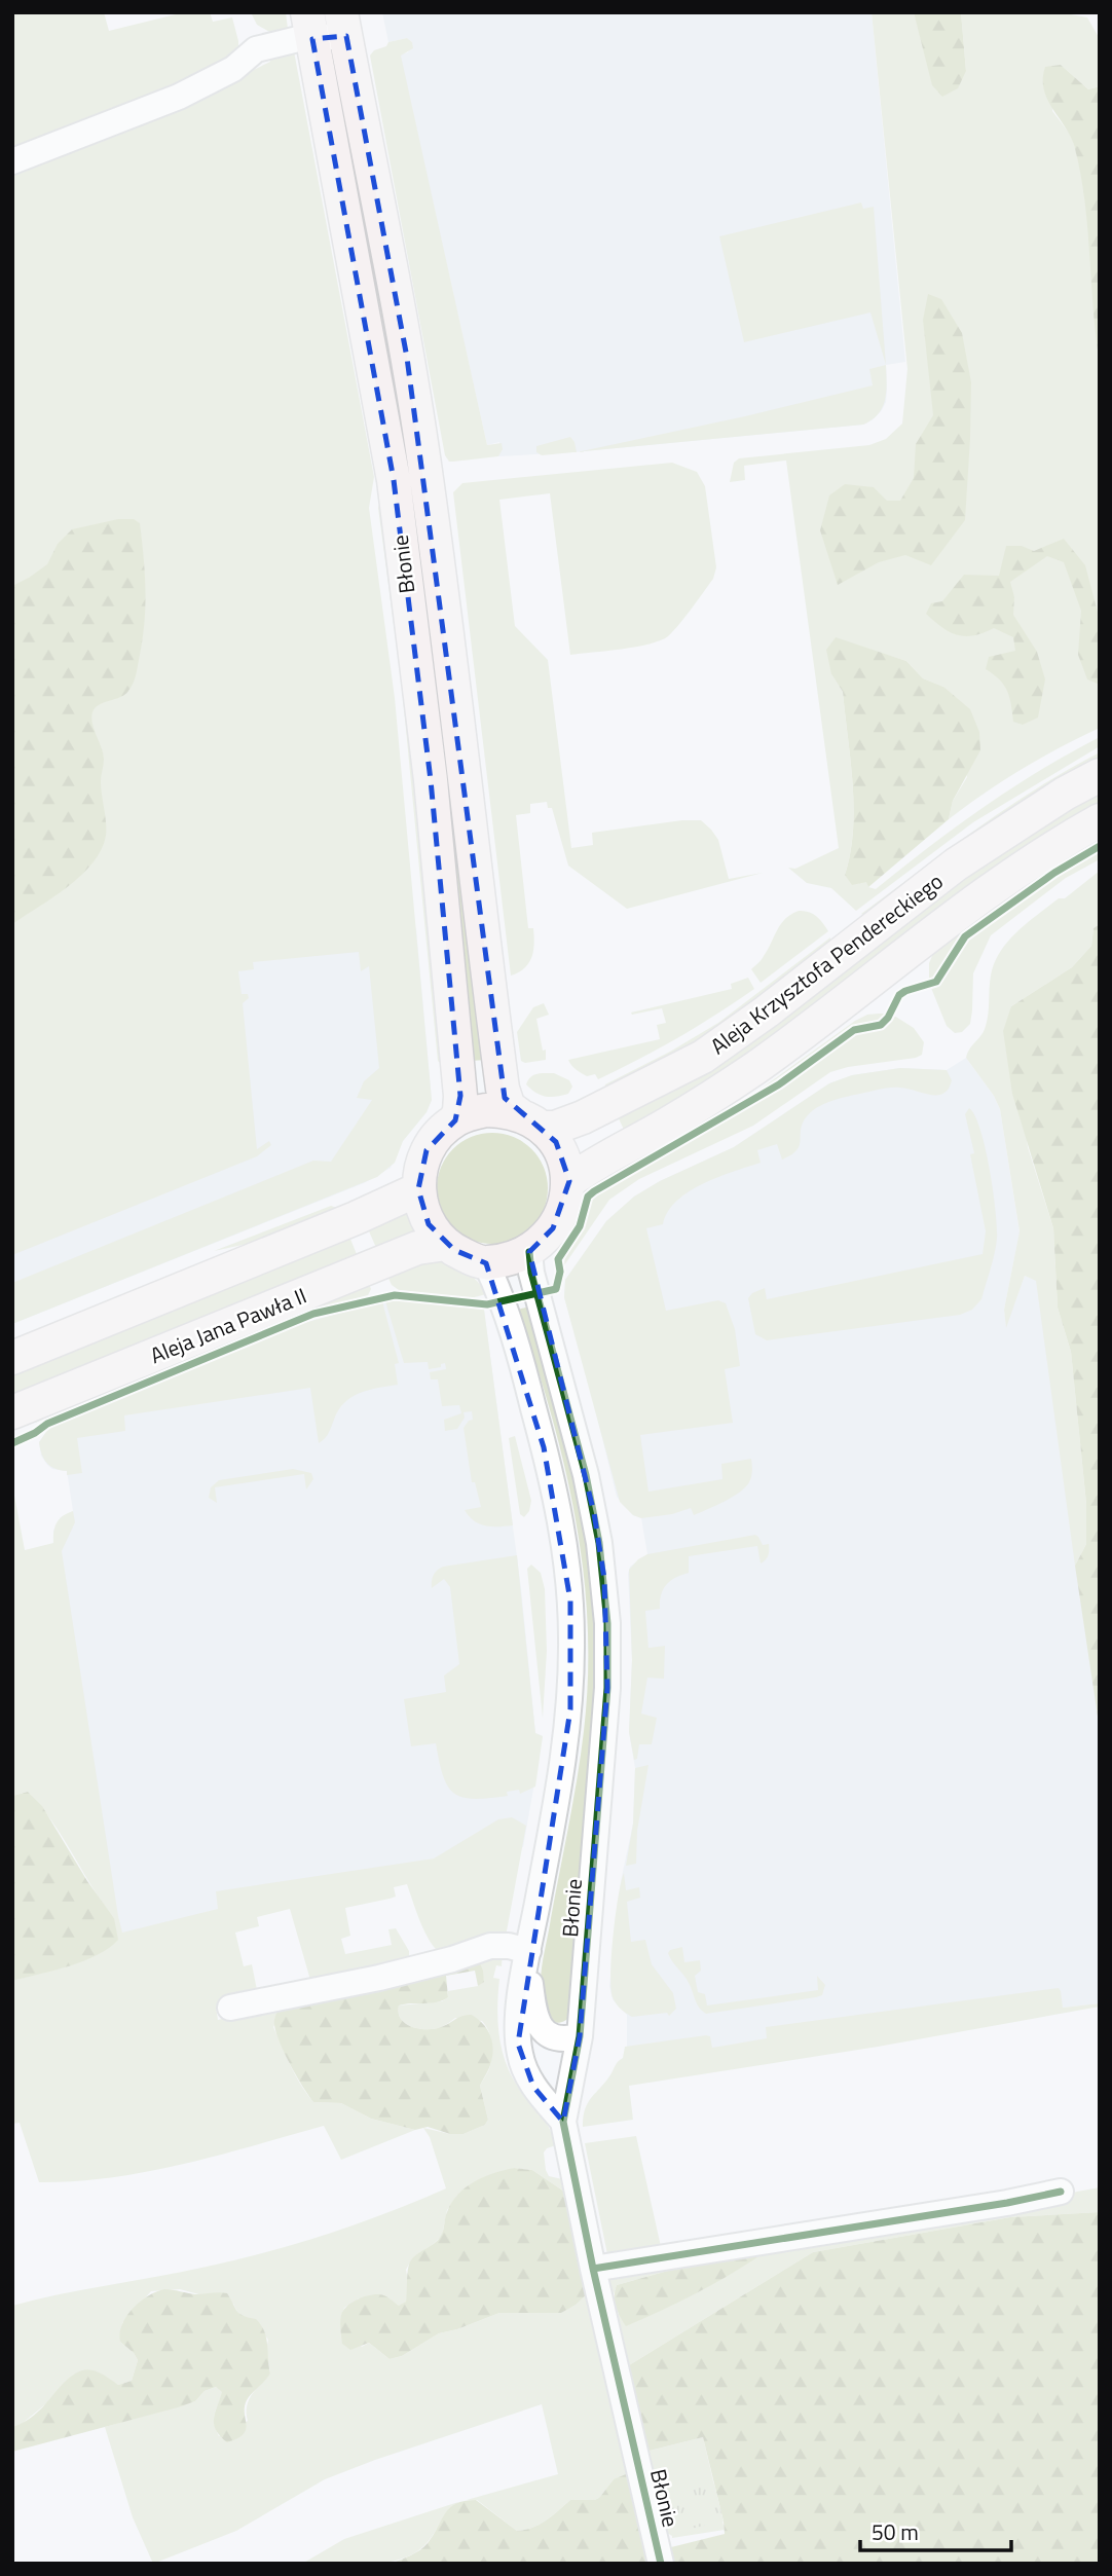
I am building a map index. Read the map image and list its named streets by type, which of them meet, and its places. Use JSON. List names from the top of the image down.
{
  "streets": {
    "main road": ["Błonie", "Aleja Krzysztofa Pendereckiego", "Aleja Jana Pawła II"]
  },
  "crossings": [
    ["Błonie", "Aleja Krzysztofa Pendereckiego"],
    ["Błonie", "Aleja Jana Pawła II"],
    ["Aleja Krzysztofa Pendereckiego", "Aleja Jana Pawła II"]
  ],
  "scale_bar": "50 m"
}
